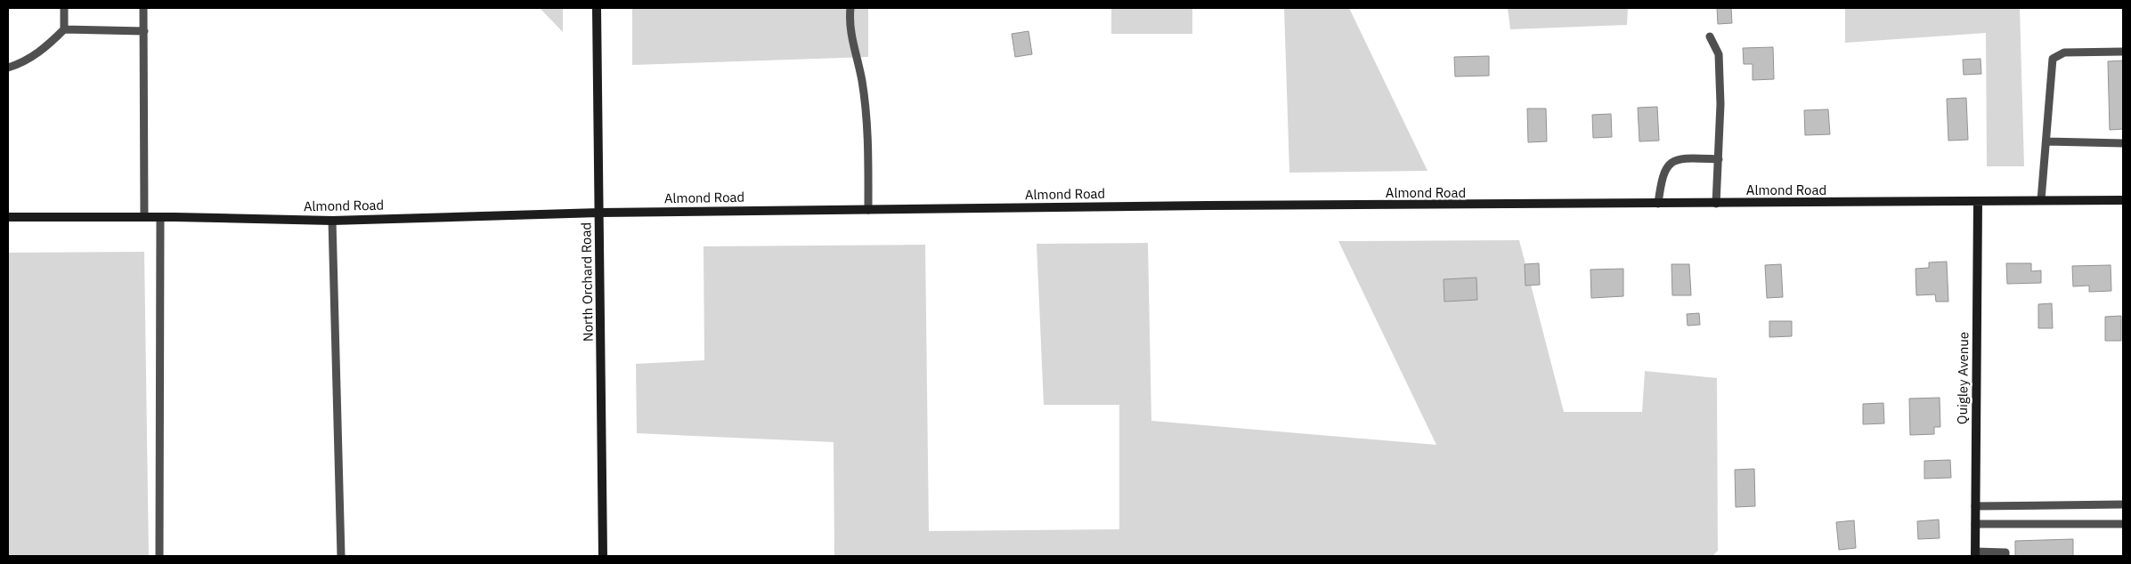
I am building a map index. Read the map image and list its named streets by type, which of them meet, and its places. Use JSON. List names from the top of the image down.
{
  "streets": {
    "main road": ["Almond Road", "North Orchard Road", "Quigley Avenue"]
  },
  "crossings": [
    ["Almond Road", "North Orchard Road"],
    ["Almond Road", "Quigley Avenue"]
  ]
}
